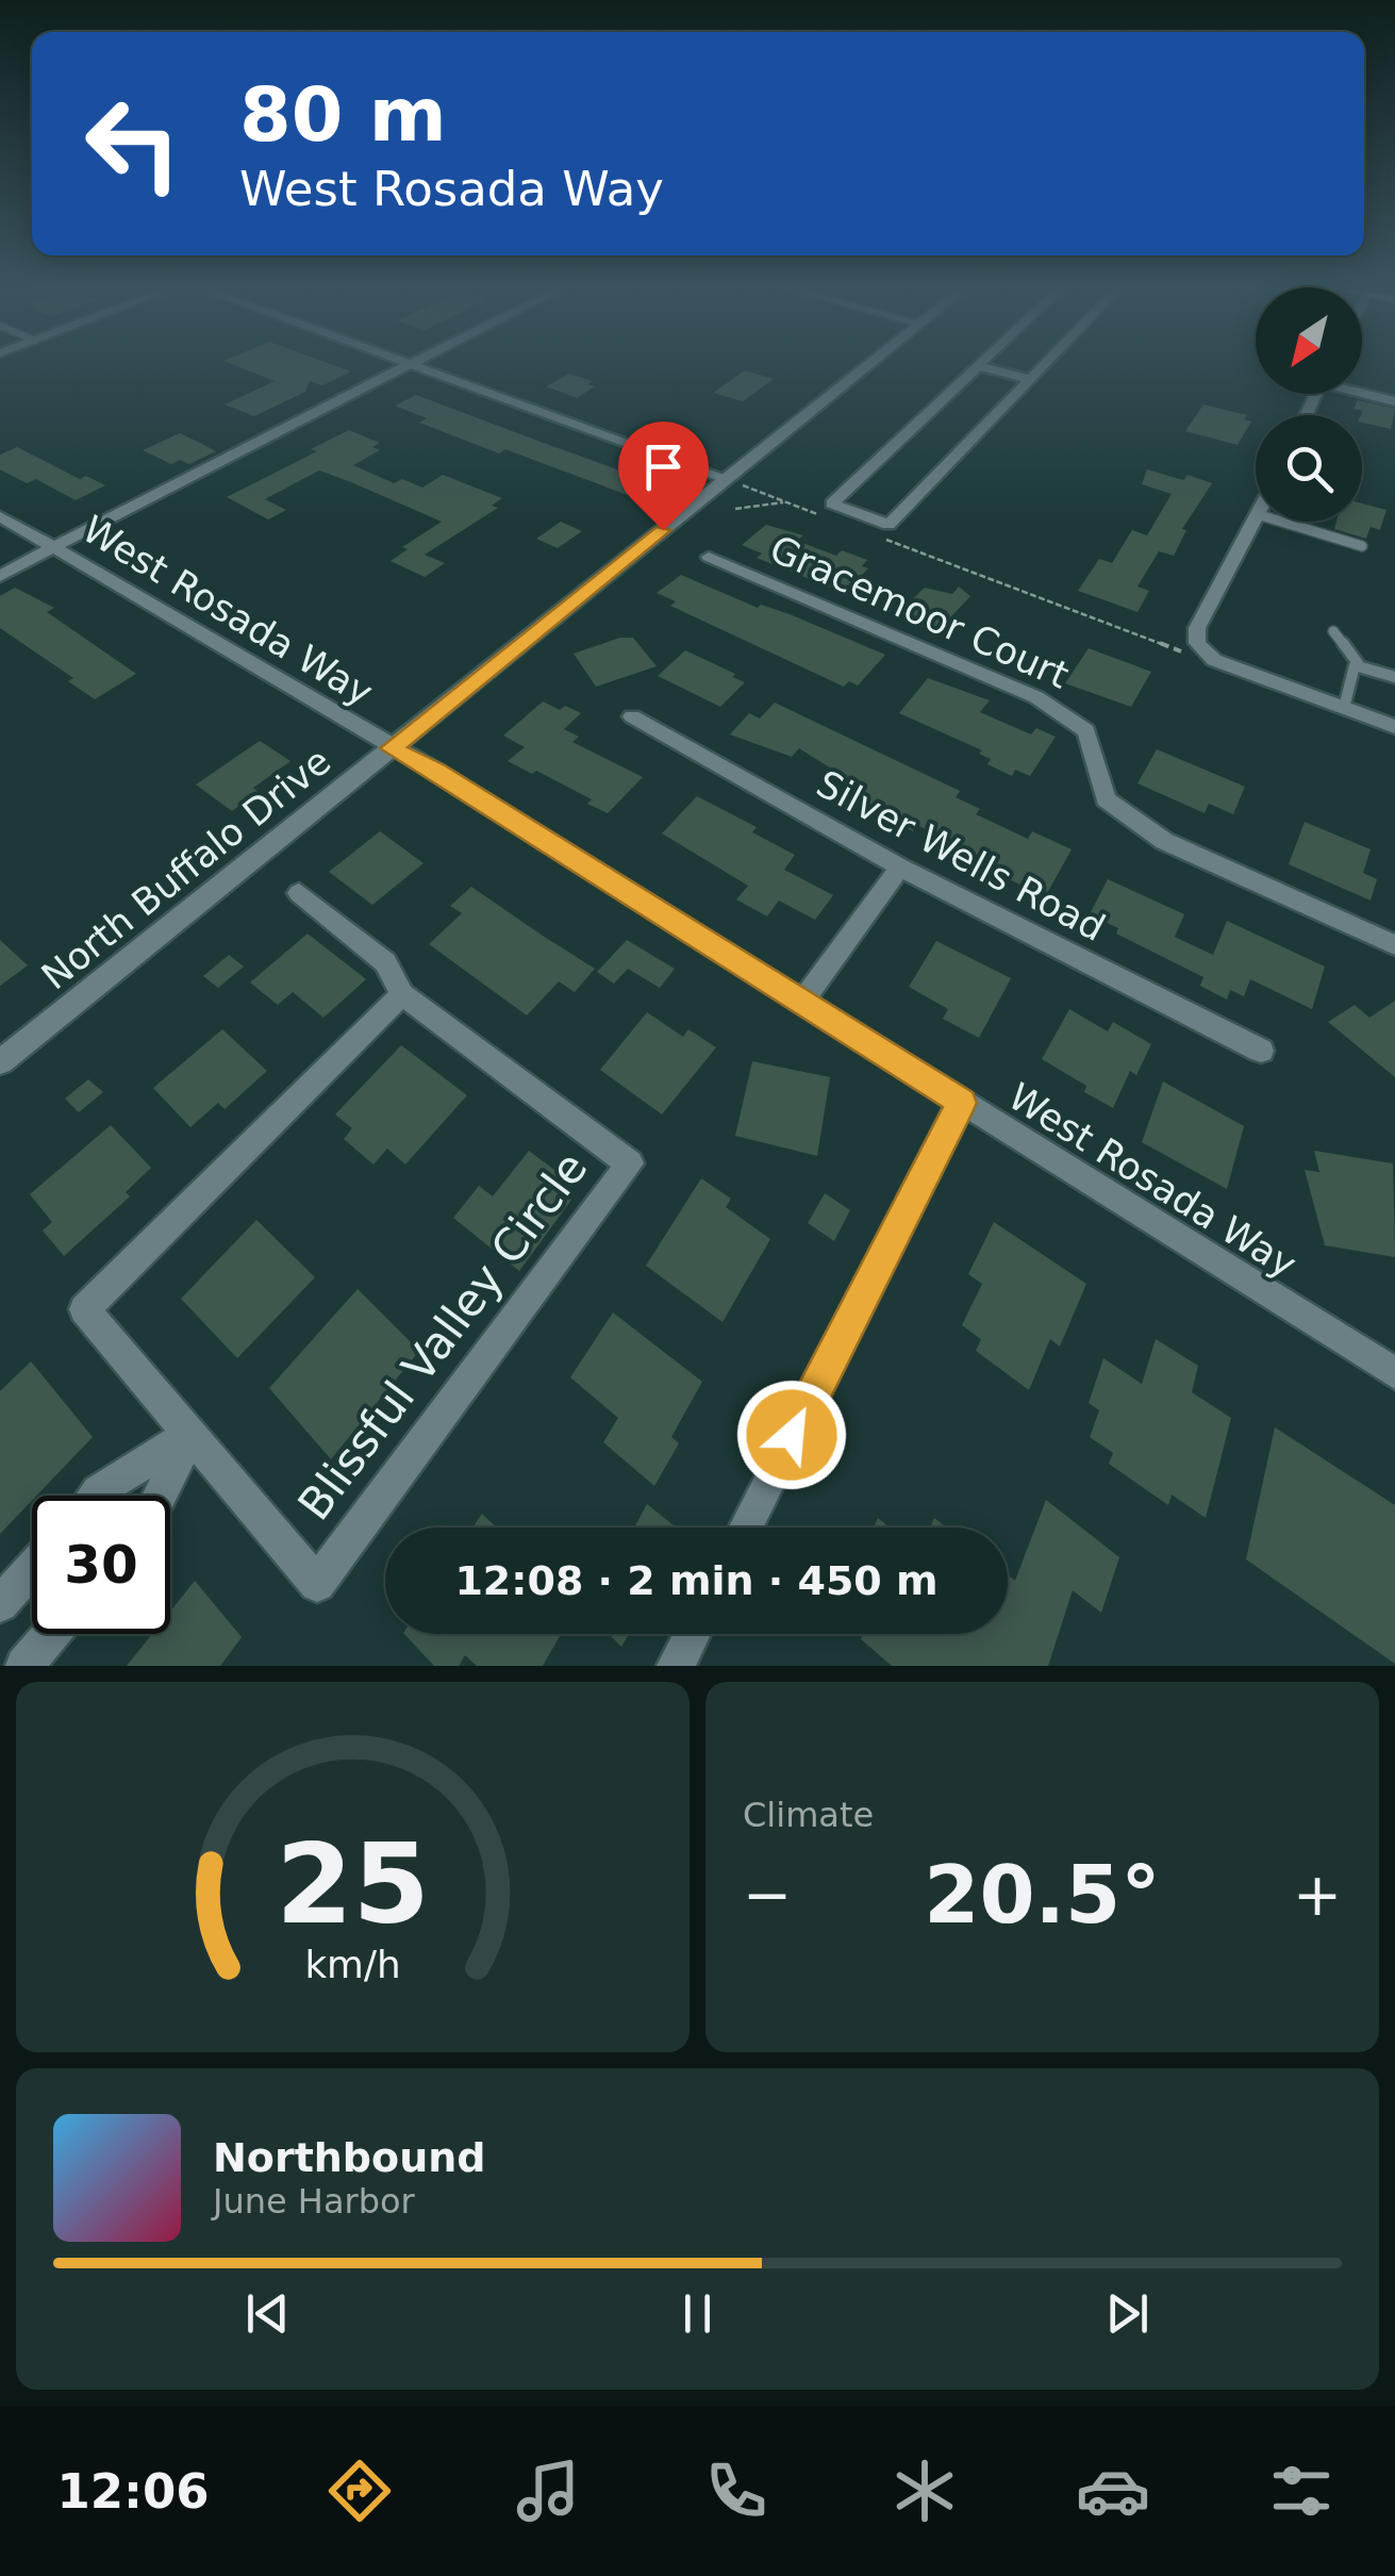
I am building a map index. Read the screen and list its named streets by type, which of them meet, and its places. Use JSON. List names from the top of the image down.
{
  "streets": {
    "street": [
      "West Rosada Way",
      "Gracemoor Court",
      "Silver Wells Road",
      "North Buffalo Drive",
      "Blissful Valley Circle"
    ]
  },
  "crossings": [
    ["West Rosada Way", "North Buffalo Drive"]
  ],
  "north": "bottom left",
  "page": {
    "turn": ["80 m", "West Rosada Way"],
    "limit": "30",
    "trip": "12:08 · 2 min · 450 m",
    "tile": "Climate",
    "heat": ["−", "20.5°", "+"],
    "song": ["Northbound", "June Harbor"],
    "tabs": "12:06",
    "gauge": ["25", "km/h"]
  }
}
